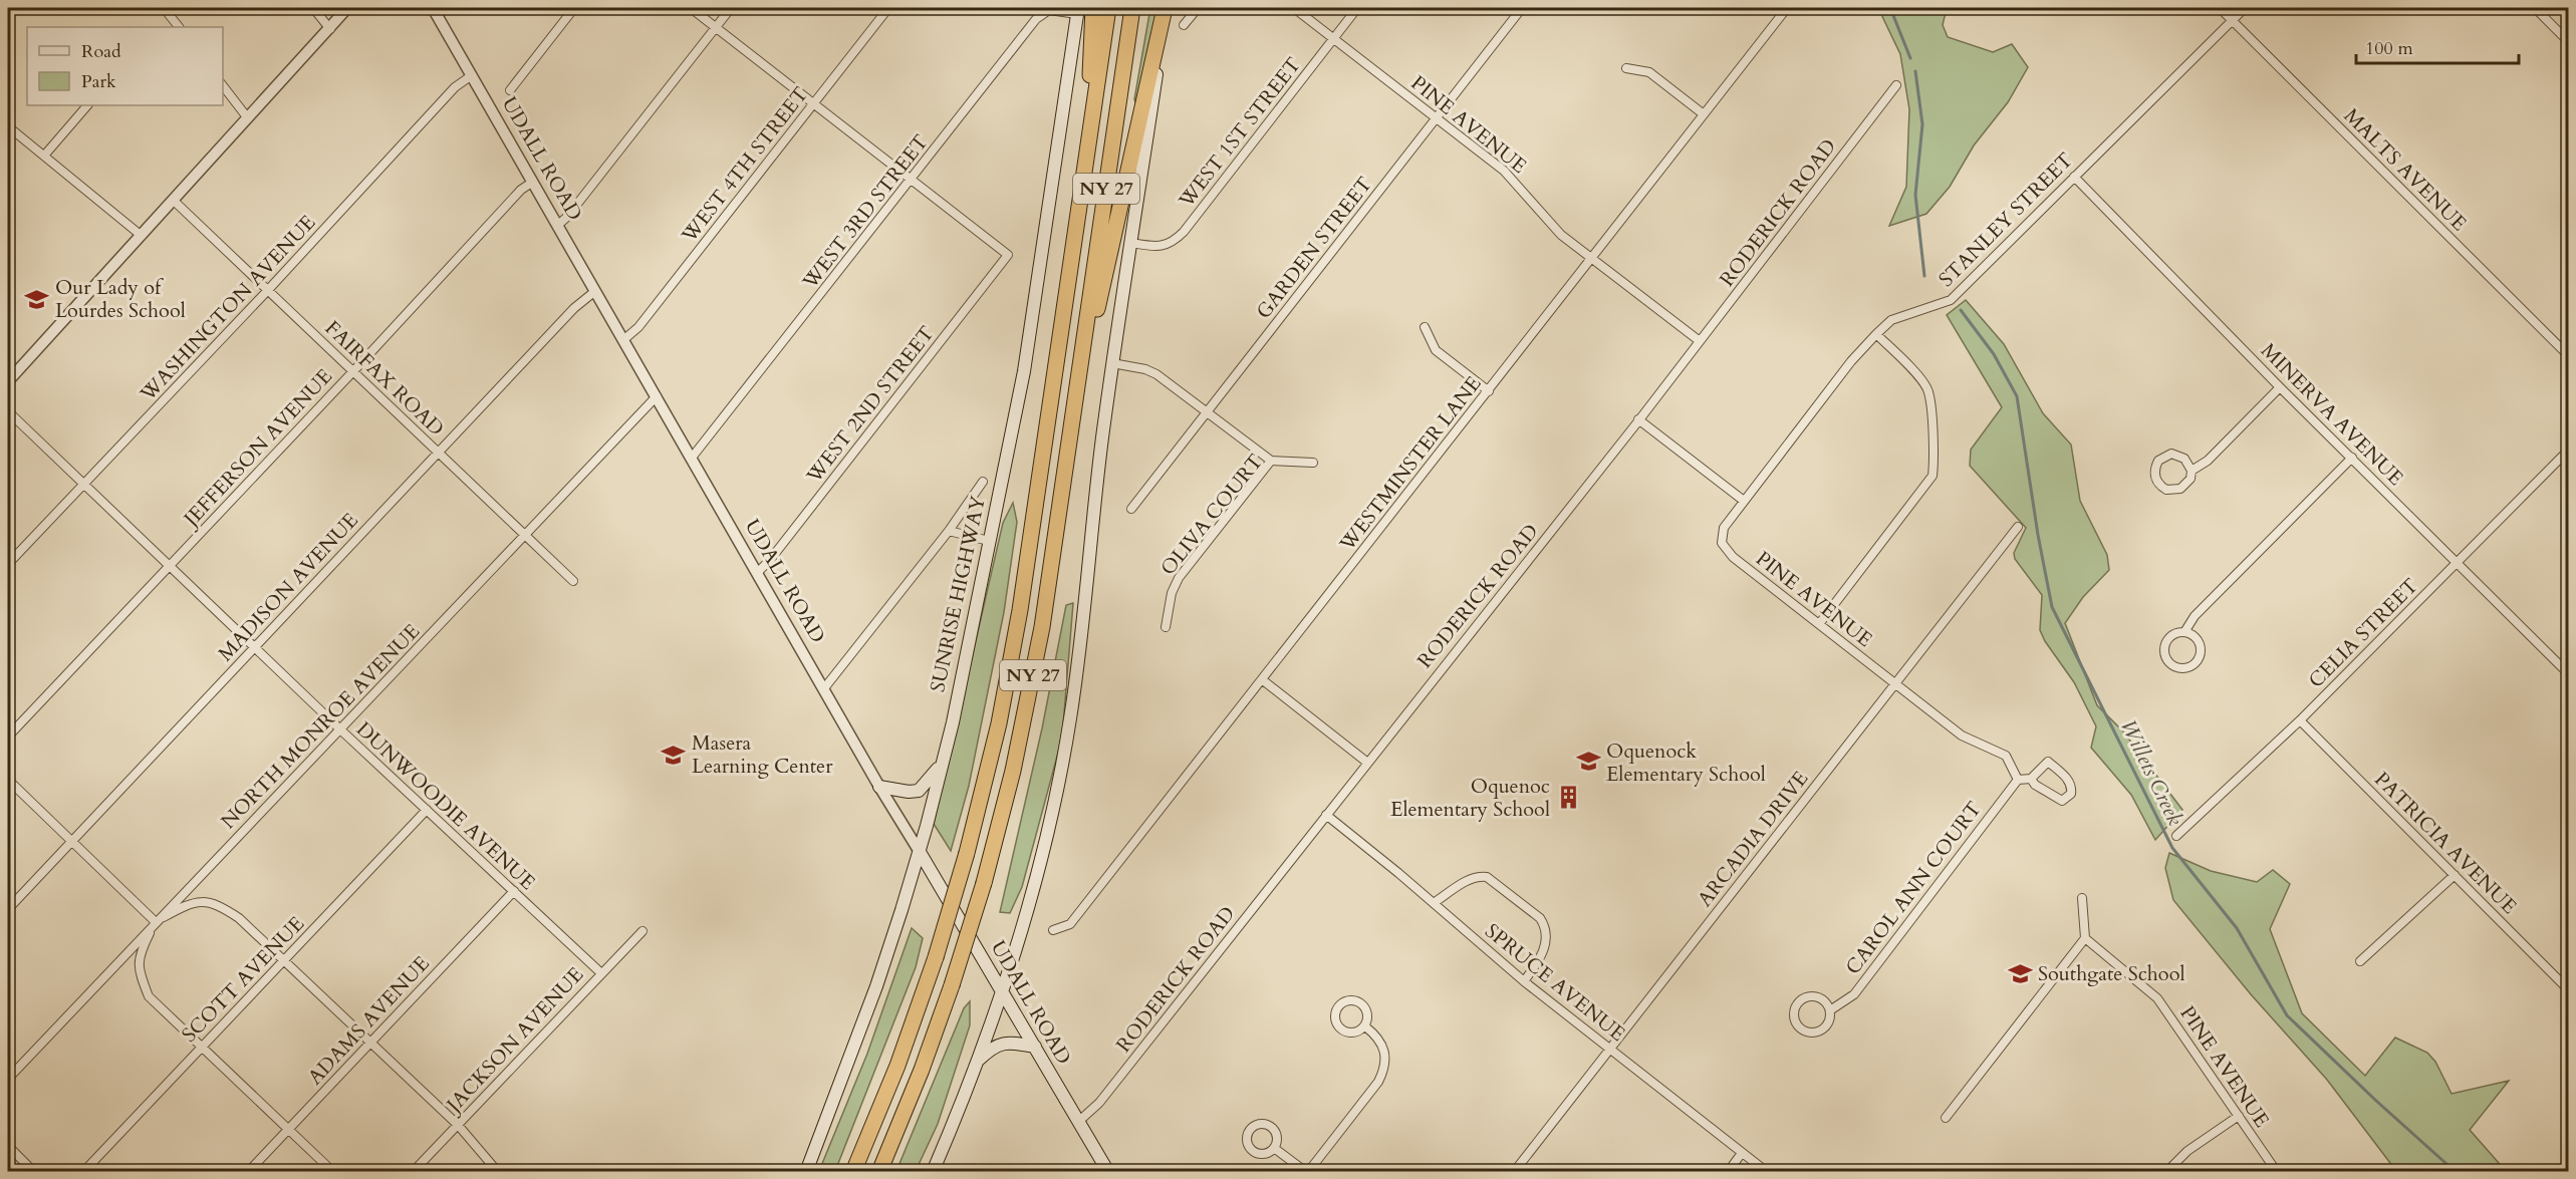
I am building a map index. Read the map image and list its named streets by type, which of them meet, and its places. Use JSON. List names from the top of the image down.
{
  "streets": {
    "highway": ["NY 27"],
    "main road": ["UDALL ROAD", "SUNRISE HIGHWAY"],
    "street": [
      "PINE AVENUE",
      "WEST 1ST STREET",
      "WEST 4TH STREET",
      "MALTS AVENUE",
      "WEST 3RD STREET",
      "RODERICK ROAD",
      "STANLEY STREET",
      "GARDEN STREET",
      "WASHINGTON AVENUE",
      "FAIRFAX ROAD",
      "WEST 2ND STREET",
      "MINERVA AVENUE",
      "JEFFERSON AVENUE",
      "WESTMINSTER LANE",
      "OLIVA COURT",
      "MADISON AVENUE",
      "CELIA STREET",
      "NORTH MONROE AVENUE",
      "DUNWOODIE AVENUE",
      "ARCADIA DRIVE",
      "PATRICIA AVENUE",
      "CAROL ANN COURT",
      "SCOTT AVENUE",
      "SPRUCE AVENUE",
      "ADAMS AVENUE",
      "JACKSON AVENUE"
    ]
  },
  "crossings": [
    ["PINE AVENUE", "WEST 1ST STREET"],
    ["PINE AVENUE", "RODERICK ROAD"],
    ["PINE AVENUE", "STANLEY STREET"],
    ["PINE AVENUE", "GARDEN STREET"],
    ["PINE AVENUE", "WESTMINSTER LANE"],
    ["PINE AVENUE", "ARCADIA DRIVE"],
    ["PINE AVENUE", "CAROL ANN COURT"],
    ["UDALL ROAD", "WEST 4TH STREET"],
    ["UDALL ROAD", "WEST 3RD STREET"],
    ["UDALL ROAD", "RODERICK ROAD"],
    ["UDALL ROAD", "WASHINGTON AVENUE"],
    ["UDALL ROAD", "WEST 2ND STREET"],
    ["UDALL ROAD", "JEFFERSON AVENUE"],
    ["UDALL ROAD", "MADISON AVENUE"],
    ["UDALL ROAD", "SUNRISE HIGHWAY"],
    ["UDALL ROAD", "NORTH MONROE AVENUE"],
    ["MALTS AVENUE", "STANLEY STREET"],
    ["WEST 3RD STREET", "WEST 2ND STREET"],
    ["WEST 3RD STREET", "SUNRISE HIGHWAY"],
    ["RODERICK ROAD", "SPRUCE AVENUE"],
    ["STANLEY STREET", "MINERVA AVENUE"],
    ["WASHINGTON AVENUE", "FAIRFAX ROAD"],
    ["WASHINGTON AVENUE", "DUNWOODIE AVENUE"],
    ["FAIRFAX ROAD", "JEFFERSON AVENUE"],
    ["FAIRFAX ROAD", "MADISON AVENUE"],
    ["FAIRFAX ROAD", "NORTH MONROE AVENUE"],
    ["MINERVA AVENUE", "CELIA STREET"],
    ["JEFFERSON AVENUE", "DUNWOODIE AVENUE"],
    ["MADISON AVENUE", "DUNWOODIE AVENUE"],
    ["CELIA STREET", "PATRICIA AVENUE"],
    ["NORTH MONROE AVENUE", "DUNWOODIE AVENUE"],
    ["NORTH MONROE AVENUE", "SCOTT AVENUE"],
    ["DUNWOODIE AVENUE", "SCOTT AVENUE"],
    ["DUNWOODIE AVENUE", "ADAMS AVENUE"],
    ["DUNWOODIE AVENUE", "JACKSON AVENUE"],
    ["ARCADIA DRIVE", "SPRUCE AVENUE"]
  ],
  "water": ["Willets Creek"],
  "places": {
    "school or university": [
      "Our Lady of Lourdes School",
      "Masera Learning Center",
      "Oquenock Elementary School",
      "Southgate School"
    ],
    "building": ["Oquenoc Elementary School"]
  },
  "legend": ["Road", "Park"],
  "scale_bar": "100 m"
}
